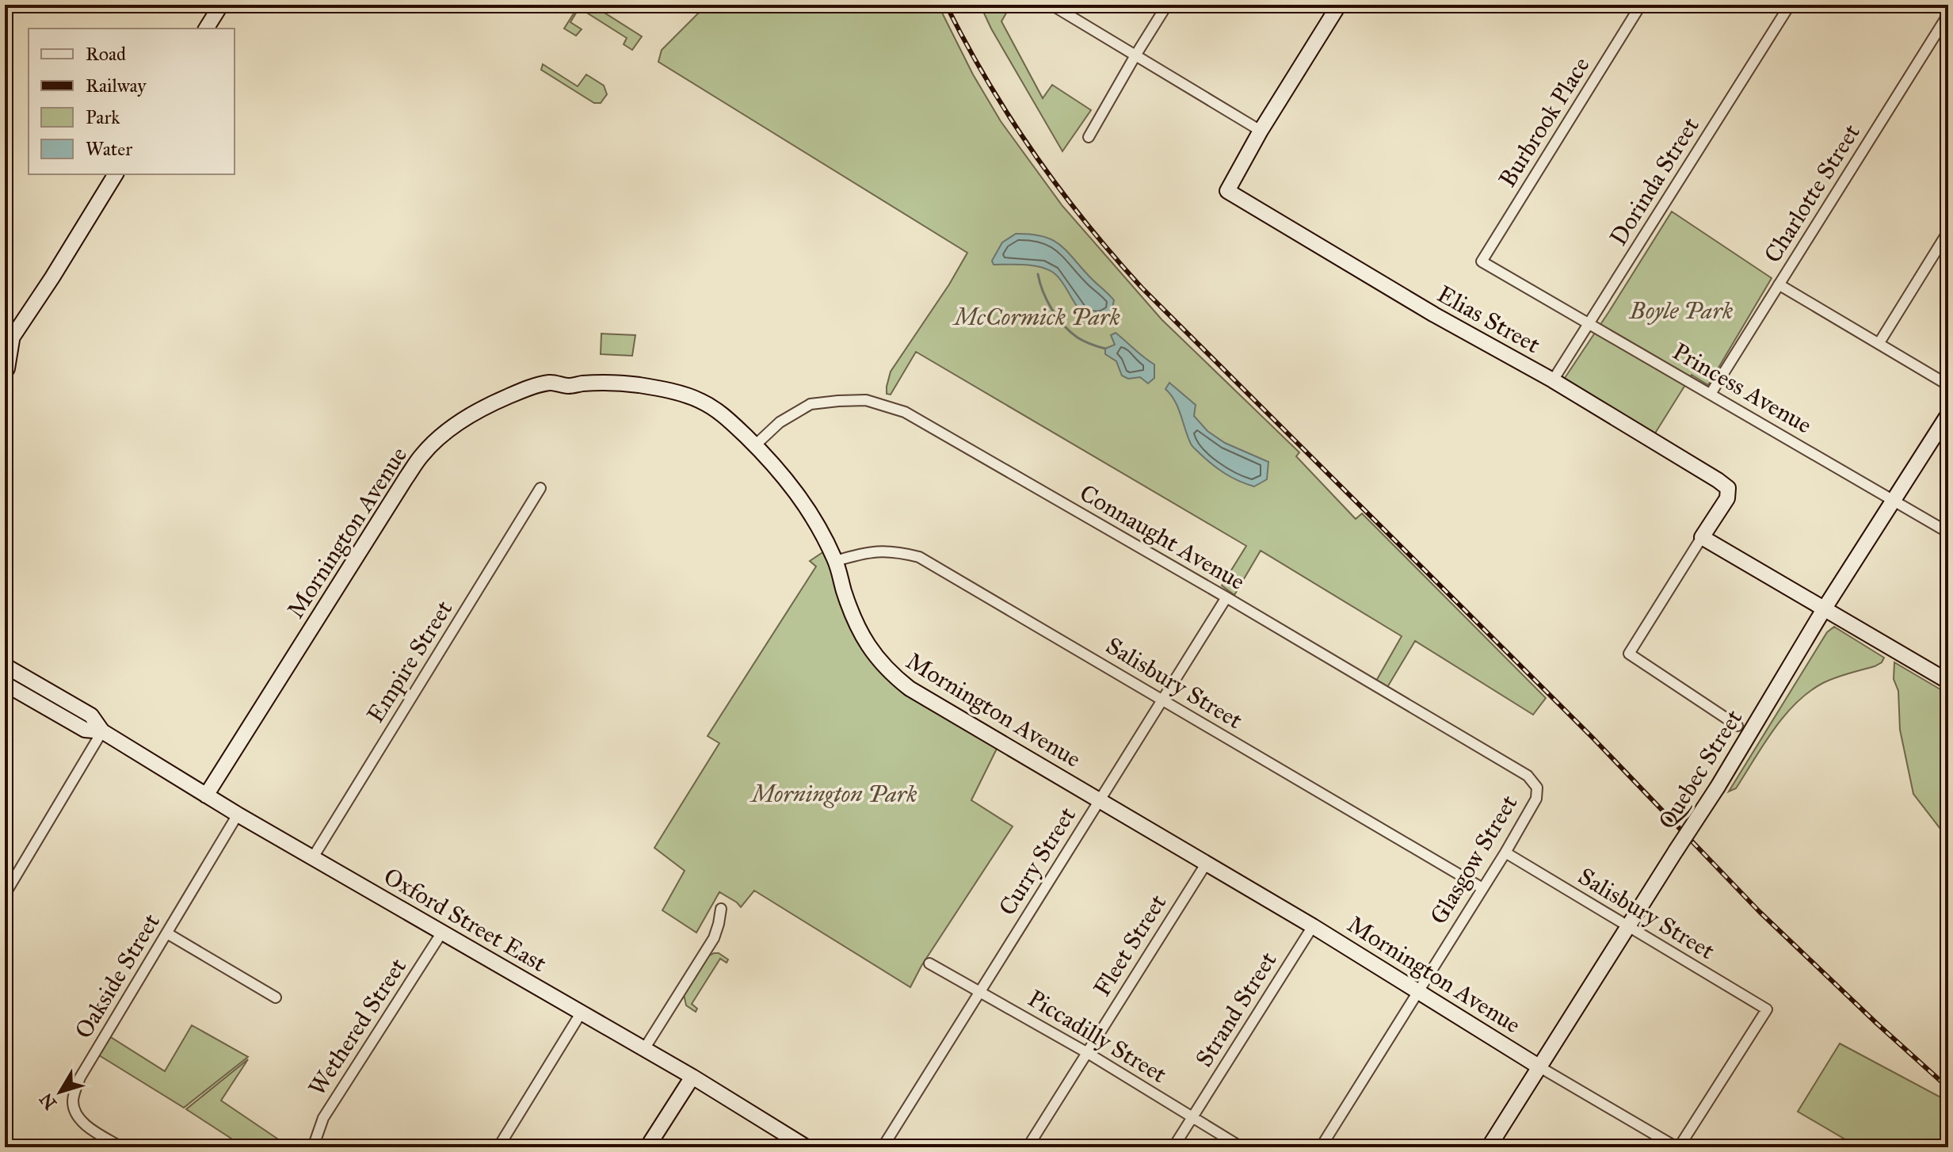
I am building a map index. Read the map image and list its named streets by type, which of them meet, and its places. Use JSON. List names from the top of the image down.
{
  "streets": {
    "street": [
      "Burbrook Place",
      "Dorinda Street",
      "Charlotte Street",
      "Elias Street",
      "Princess Avenue",
      "Mornington Avenue",
      "Connaught Avenue",
      "Empire Street",
      "Salisbury Street",
      "Quebec Street",
      "Glasgow Street",
      "Curry Street",
      "Oxford Street East",
      "Fleet Street",
      "Oakside Street",
      "Strand Street",
      "Wethered Street",
      "Piccadilly Street"
    ]
  },
  "crossings": [
    ["Burbrook Place", "Princess Avenue"],
    ["Dorinda Street", "Elias Street"],
    ["Dorinda Street", "Princess Avenue"],
    ["Charlotte Street", "Princess Avenue"],
    ["Princess Avenue", "Quebec Street"],
    ["Mornington Avenue", "Connaught Avenue"],
    ["Mornington Avenue", "Salisbury Street"],
    ["Mornington Avenue", "Quebec Street"],
    ["Mornington Avenue", "Glasgow Street"],
    ["Mornington Avenue", "Curry Street"],
    ["Mornington Avenue", "Oxford Street East"],
    ["Mornington Avenue", "Fleet Street"],
    ["Mornington Avenue", "Strand Street"],
    ["Connaught Avenue", "Glasgow Street"],
    ["Connaught Avenue", "Curry Street"],
    ["Empire Street", "Oxford Street East"],
    ["Salisbury Street", "Quebec Street"],
    ["Salisbury Street", "Glasgow Street"],
    ["Salisbury Street", "Curry Street"],
    ["Curry Street", "Piccadilly Street"],
    ["Oxford Street East", "Oakside Street"],
    ["Oxford Street East", "Wethered Street"],
    ["Fleet Street", "Piccadilly Street"],
    ["Strand Street", "Piccadilly Street"]
  ],
  "parks": ["Boyle Park", "McCormick Park", "Mornington Park"],
  "legend": [
    "Road",
    "Railway",
    "Park",
    "Water"
  ],
  "north": "bottom left"
}
